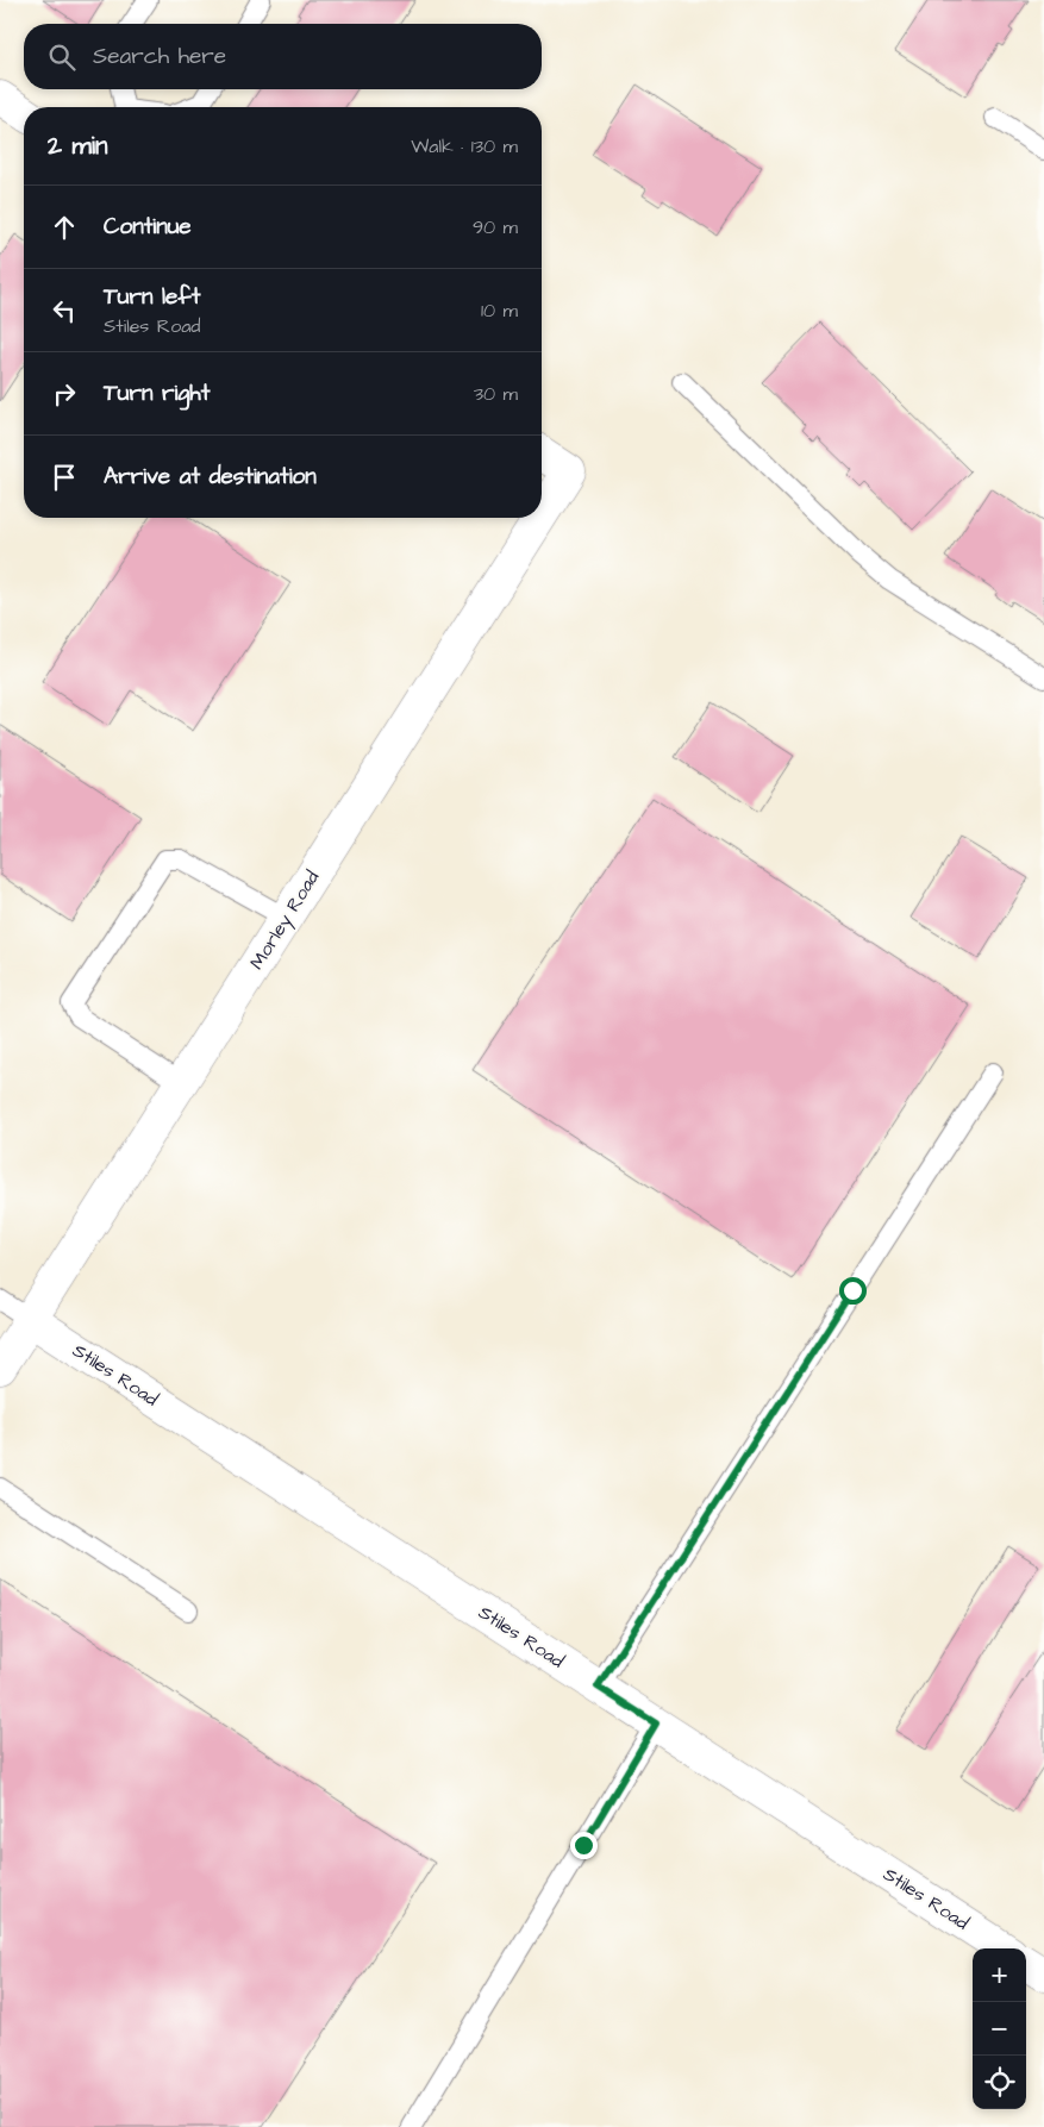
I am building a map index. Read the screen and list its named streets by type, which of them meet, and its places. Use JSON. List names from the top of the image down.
{
  "streets": {
    "street": ["Morley Road", "Stiles Road"]
  },
  "crossings": [
    ["Morley Road", "Stiles Road"]
  ],
  "page": {
    "search": "Search here",
    "heading": ["2 min", "Walk · 130 m"],
    "list": [
      ["Continue", "90 m"],
      ["Turn left", "Stiles Road", "10 m"],
      ["Turn right", "30 m"],
      "Arrive at destination"
    ],
    "map_buttons": ["+", "−"]
  }
}
